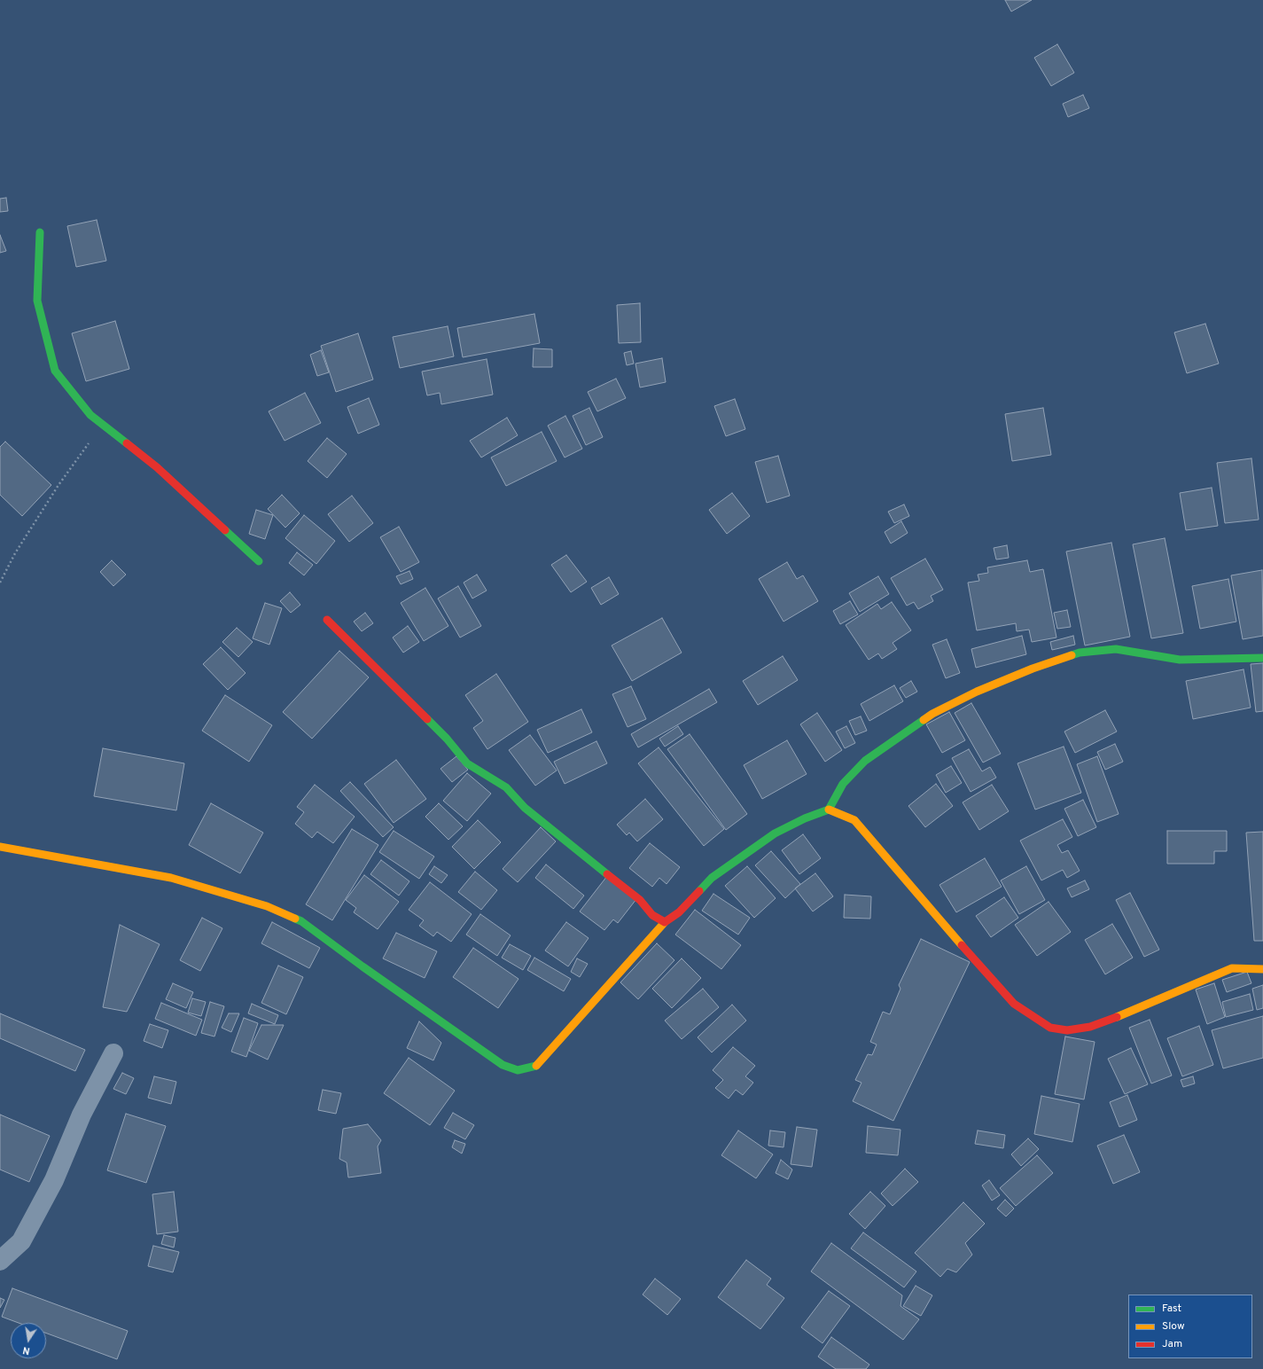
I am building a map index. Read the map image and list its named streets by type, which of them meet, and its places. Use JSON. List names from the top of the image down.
{
  "legend": ["Fast", "Slow", "Jam"],
  "north": "bottom"
}
